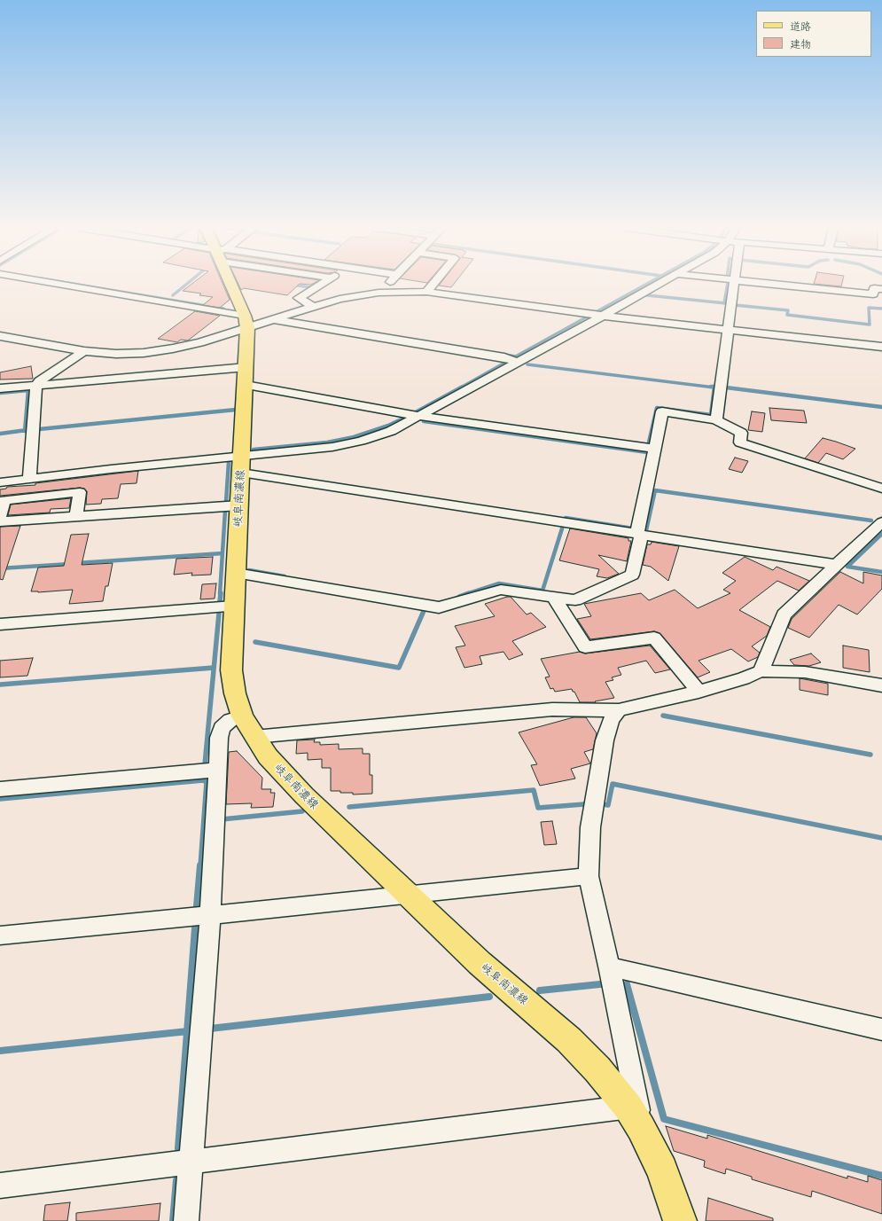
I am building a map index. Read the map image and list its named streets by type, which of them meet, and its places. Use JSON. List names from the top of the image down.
{
  "streets": {
    "main road": ["岐阜南濃線"]
  },
  "legend": ["道路", "建物"]
}
